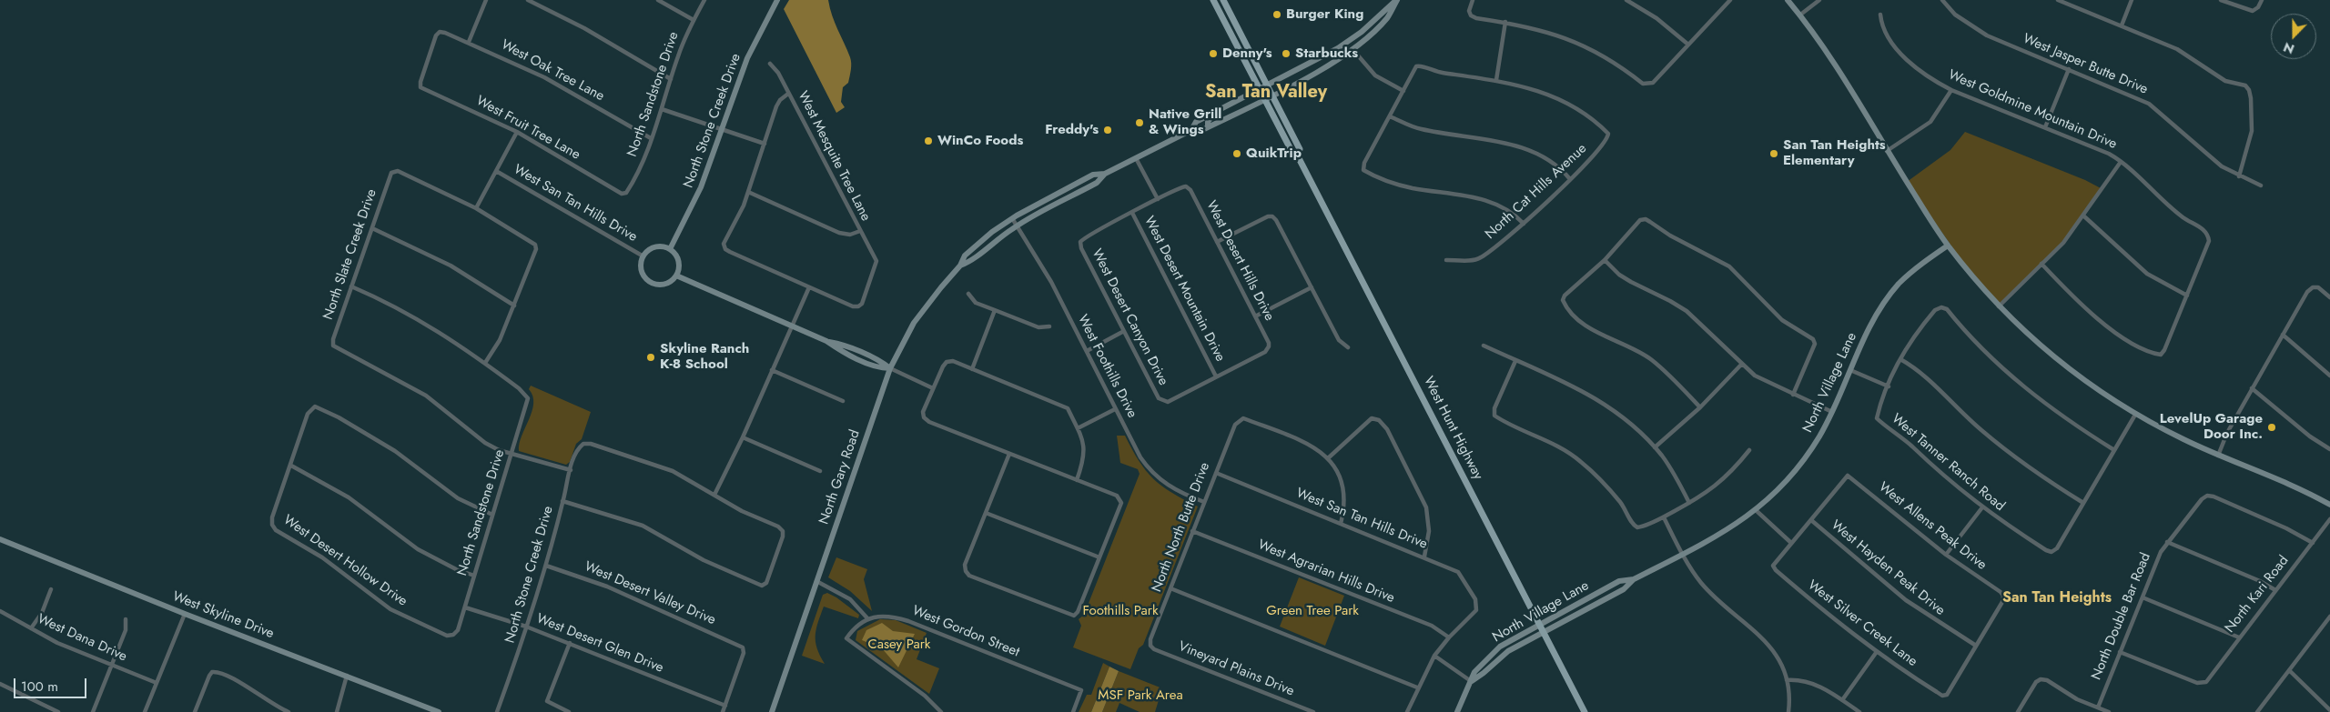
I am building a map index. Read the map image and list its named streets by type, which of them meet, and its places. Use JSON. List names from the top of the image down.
{
  "streets": {
    "main road": ["West Hunt Highway"],
    "street": [
      "West Jasper Butte Drive",
      "West Oak Tree Lane",
      "North Sandstone Drive",
      "West Goldmine Mountain Drive",
      "North Stone Creek Drive",
      "West Fruit Tree Lane",
      "West Mesquite Tree Lane",
      "North Cat Hills Avenue",
      "West San Tan Hills Drive",
      "North Slate Creek Drive",
      "West Desert Hills Drive",
      "West Desert Mountain Drive",
      "West Desert Canyon Drive",
      "West Foothills Drive",
      "North Village Lane",
      "West Tanner Ranch Road",
      "North Gary Road",
      "West Allens Peak Drive",
      "North North Butte Drive",
      "West Desert Hollow Drive",
      "West Hayden Peak Drive",
      "West Agrarian Hills Drive",
      "West Desert Valley Drive",
      "North Kari Road",
      "West Skyline Drive",
      "North Double Bar Road",
      "West Silver Creek Lane",
      "West Gordon Street",
      "West Dana Drive",
      "West Desert Glen Drive",
      "Vineyard Plains Drive"
    ]
  },
  "crossings": [
    ["West Oak Tree Lane", "North Sandstone Drive"],
    ["West Oak Tree Lane", "West Fruit Tree Lane"],
    ["North Sandstone Drive", "West Fruit Tree Lane"],
    ["North Sandstone Drive", "North Slate Creek Drive"],
    ["North Sandstone Drive", "West Desert Hollow Drive"],
    ["North Sandstone Drive", "West Desert Glen Drive"],
    ["North Stone Creek Drive", "West San Tan Hills Drive"],
    ["North Stone Creek Drive", "West Desert Valley Drive"],
    ["North Stone Creek Drive", "West Desert Glen Drive"],
    ["West San Tan Hills Drive", "North North Butte Drive"],
    ["West San Tan Hills Drive", "West Agrarian Hills Drive"],
    ["West Desert Hills Drive", "West Desert Mountain Drive"],
    ["West Desert Hills Drive", "West Desert Canyon Drive"],
    ["West Desert Mountain Drive", "West Desert Canyon Drive"],
    ["West Foothills Drive", "North Gary Road"],
    ["West Foothills Drive", "North North Butte Drive"],
    ["North Village Lane", "West Hunt Highway"],
    ["West Hunt Highway", "North Gary Road"],
    ["West Allens Peak Drive", "West Hayden Peak Drive"],
    ["West Allens Peak Drive", "West Silver Creek Lane"],
    ["North North Butte Drive", "West Agrarian Hills Drive"],
    ["North North Butte Drive", "Vineyard Plains Drive"],
    ["West Hayden Peak Drive", "West Silver Creek Lane"],
    ["West Desert Valley Drive", "West Desert Glen Drive"],
    ["North Kari Road", "North Double Bar Road"]
  ],
  "districts": ["San Tan Valley", "San Tan Heights"],
  "parks": [
    "Foothills Park",
    "Green Tree Park",
    "Casey Park",
    "MSF Park Area"
  ],
  "places": [
    "Burger King",
    "Denny's",
    "Starbucks",
    "Native Grill & Wings",
    "Freddy's",
    "WinCo Foods",
    "QuikTrip",
    "San Tan Heights Elementary",
    "Skyline Ranch K-8 School",
    "LevelUp Garage Door Inc."
  ],
  "scale_bar": "100 m",
  "north": "bottom"
}
